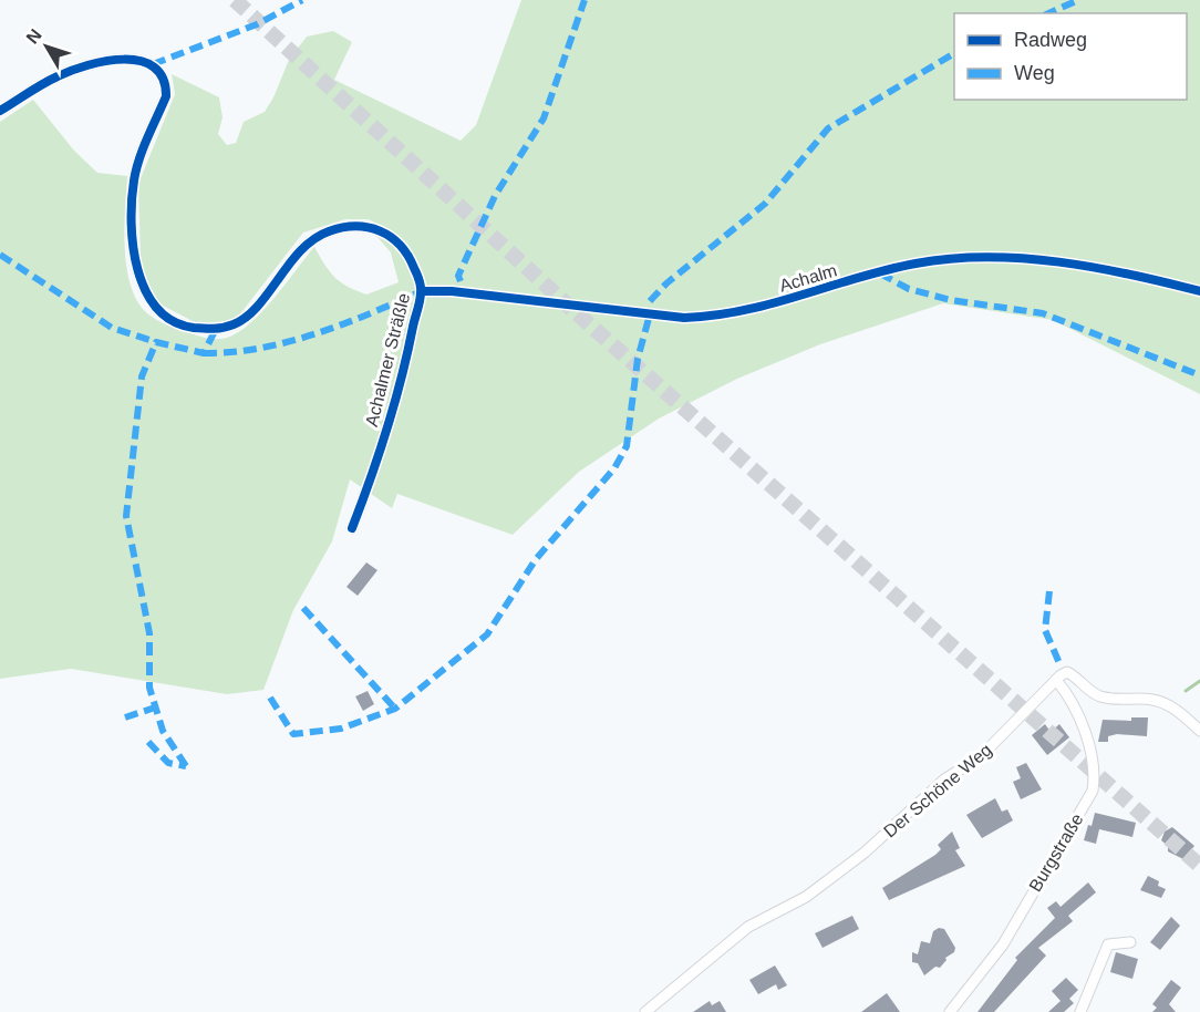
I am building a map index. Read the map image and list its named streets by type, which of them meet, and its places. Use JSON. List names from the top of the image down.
{
  "streets": {
    "street": [
      "Achalm",
      "Achalmer Sträßle",
      "Der Schöne Weg",
      "Burgstraße"
    ]
  },
  "crossings": [
    ["Achalm", "Achalmer Sträßle"],
    ["Der Schöne Weg", "Burgstraße"]
  ],
  "legend": ["Radweg", "Weg"],
  "north": "top left"
}
